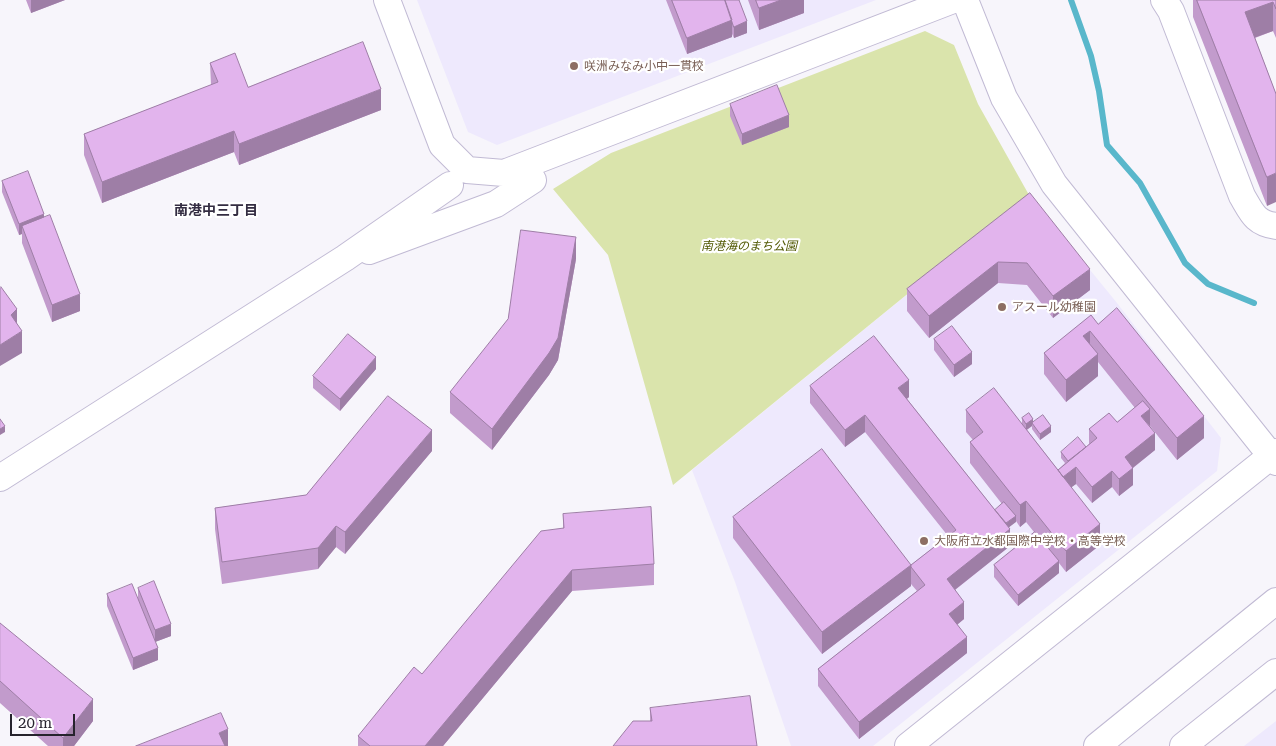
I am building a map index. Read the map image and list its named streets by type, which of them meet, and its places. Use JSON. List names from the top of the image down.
{
  "districts": ["南港中三丁目"],
  "parks": ["南港海のまち公園"],
  "places": ["咲洲みなみ小中一貫校", "アスール幼稚園", "大阪府立水都国際中学校・高等学校"],
  "scale_bar": "20 m"
}
